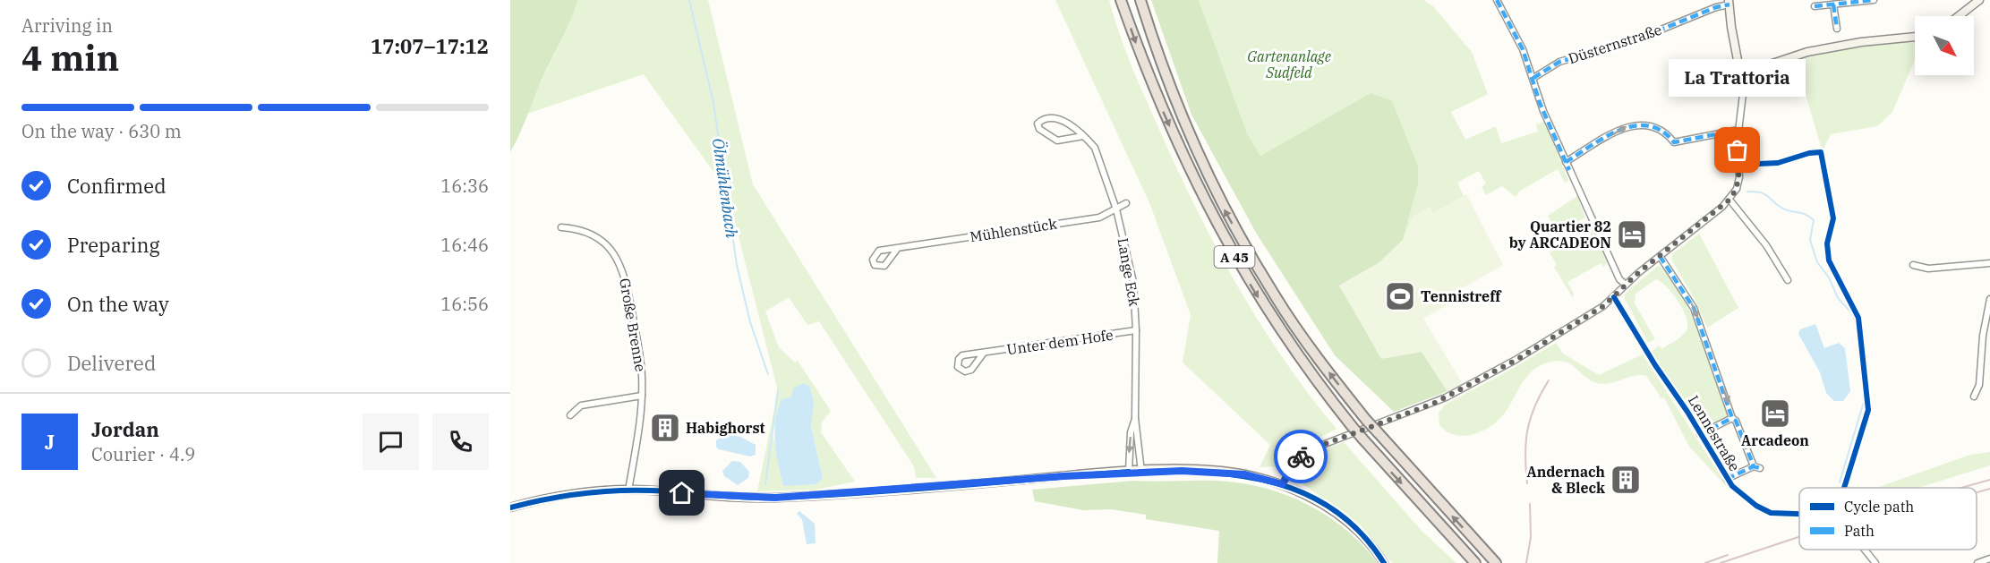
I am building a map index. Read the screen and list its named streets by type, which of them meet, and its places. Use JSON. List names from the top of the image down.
{
  "streets": {
    "highway": ["A 45"],
    "street": [
      "Düsternstraße",
      "Mühlenstück",
      "Lange Eck",
      "Große Brenne",
      "Unter dem Hofe",
      "Lennestraße"
    ]
  },
  "crossings": [
    ["Mühlenstück", "Lange Eck"],
    ["Lange Eck", "Unter dem Hofe"]
  ],
  "water": ["Ölmühlenbach"],
  "parks": ["Gartenanlage Sudfeld"],
  "places": {
    "other": ["La Trattoria"],
    "hotel": ["Quartier 82 by ARCADEON", "Arcadeon"],
    "sports": ["Tennistreff"],
    "building": ["Habighorst", "Andernach & Bleck"]
  },
  "legend": ["Cycle path", "Path"],
  "north": "bottom right",
  "page": {
    "heading": ["4 min", "Arriving in", "17:07–17:12"],
    "panel": ["Jordan", "Courier · 4.9"],
    "bubble": "La Trattoria",
    "bar": "On the way · 630 m",
    "list": [
      ["Confirmed", "16:36"],
      ["Preparing", "16:46"],
      ["On the way", "16:56"],
      "Delivered"
    ],
    "round": "J"
  }
}
